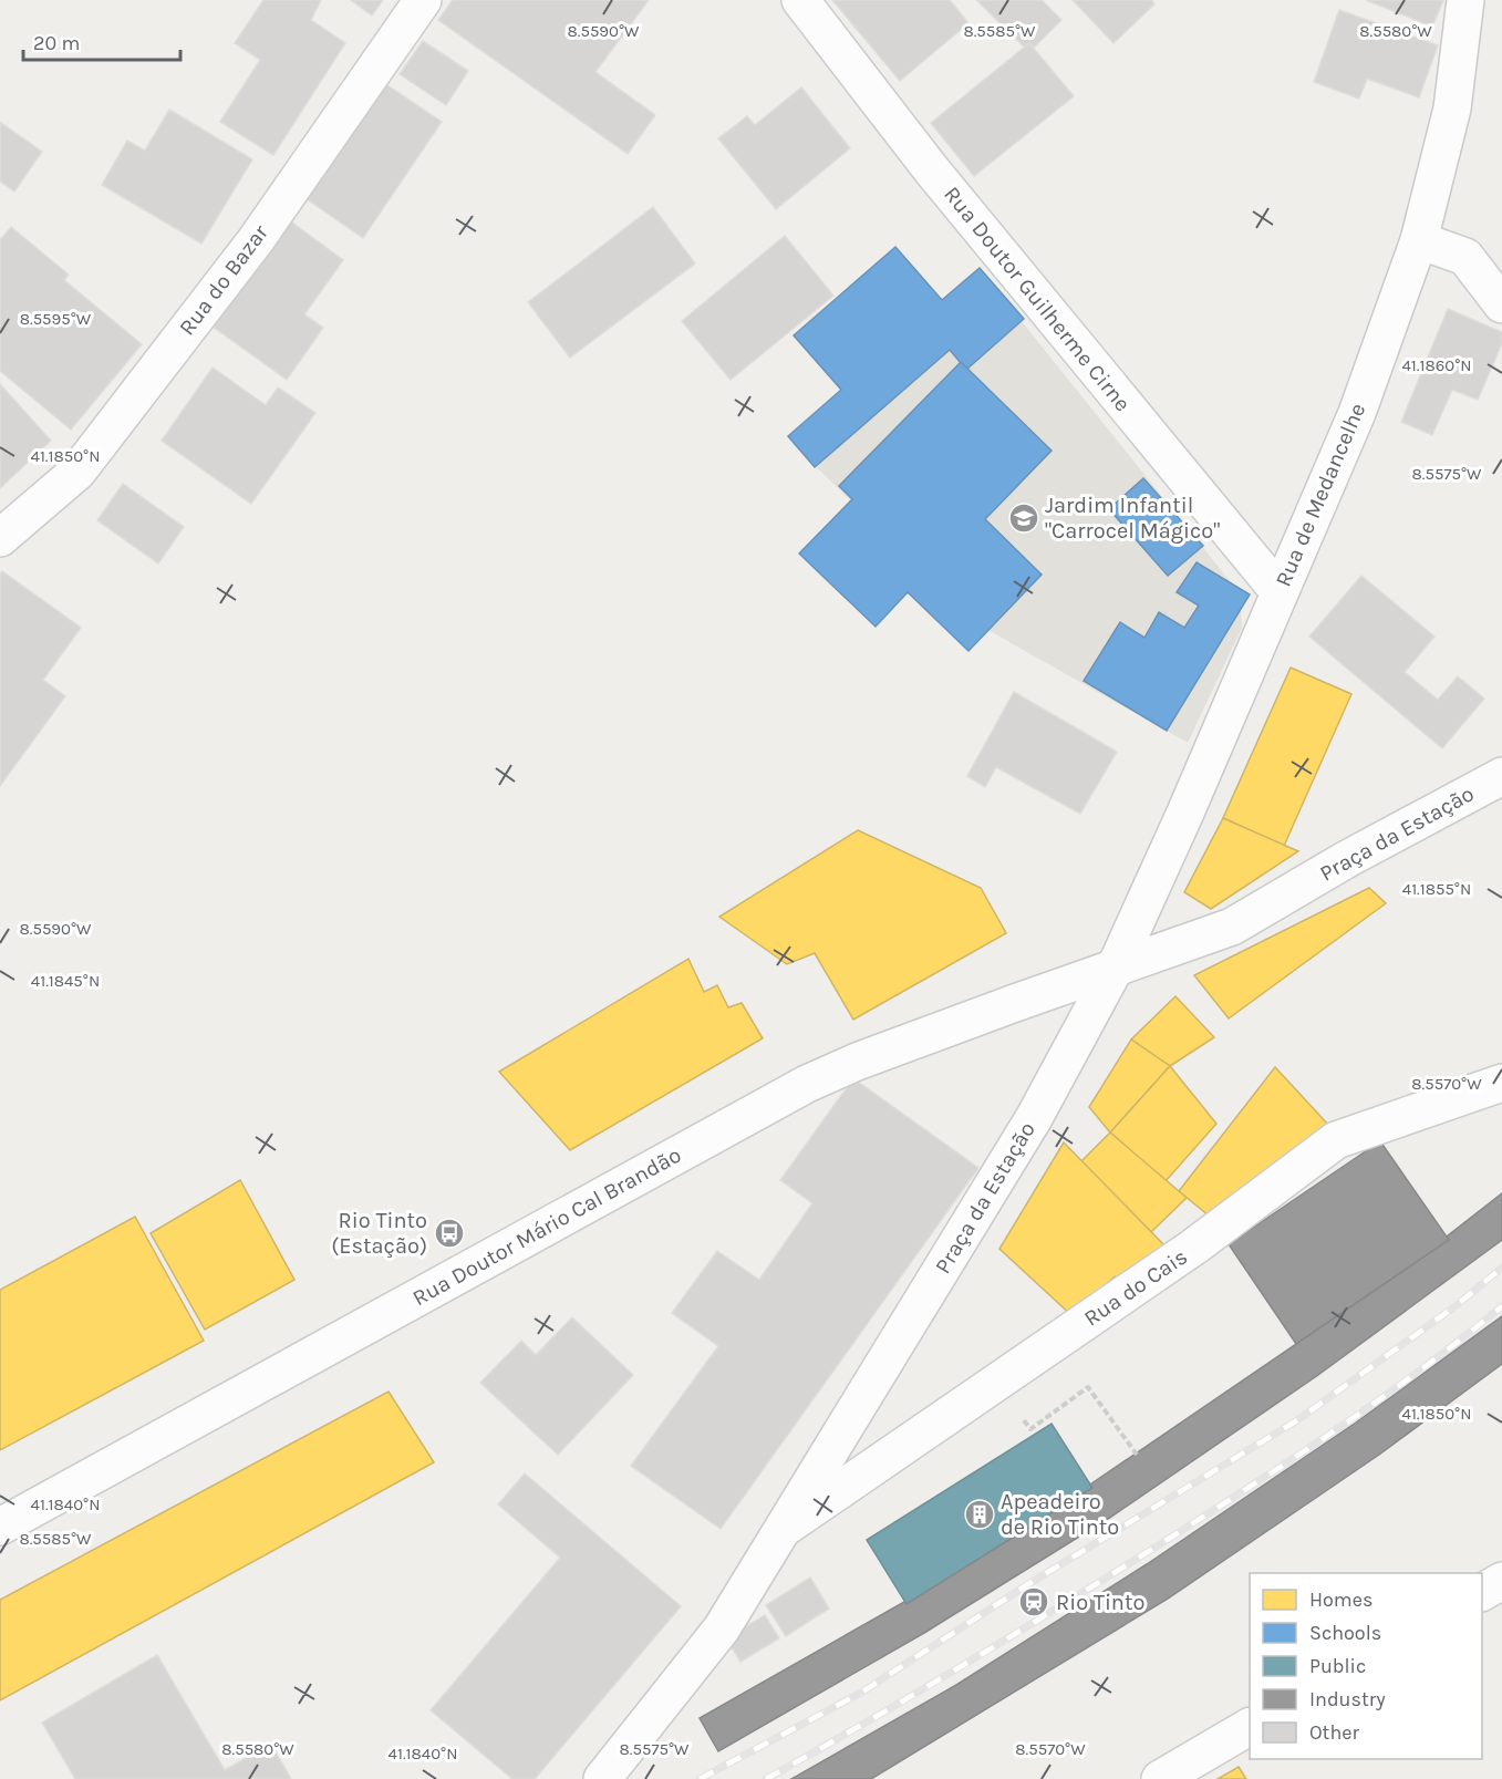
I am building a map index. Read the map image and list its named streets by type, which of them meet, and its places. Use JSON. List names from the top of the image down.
{
  "streets": {
    "street": [
      "Rua do Bazar",
      "Rua Doutor Guilherme Cirne",
      "Rua de Medancelhe",
      "Praça da Estação",
      "Rua Doutor Mário Cal Brandão",
      "Rua do Cais"
    ]
  },
  "crossings": [
    ["Rua Doutor Guilherme Cirne", "Rua de Medancelhe"],
    ["Rua de Medancelhe", "Praça da Estação"],
    ["Rua de Medancelhe", "Rua Doutor Mário Cal Brandão"],
    ["Praça da Estação", "Rua Doutor Mário Cal Brandão"],
    ["Praça da Estação", "Rua do Cais"]
  ],
  "places": {
    "school or university": ["Jardim Infantil \"Carrocel Mágico\""],
    "bus stop": ["Rio Tinto (Estação)"],
    "building": ["Apeadeiro de Rio Tinto"],
    "station": ["Rio Tinto"]
  },
  "legend": [
    "Homes",
    "Schools",
    "Public",
    "Industry",
    "Other"
  ],
  "scale_bar": "20 m",
  "coordinates": [
    "8.5585°W",
    "8.5590°W",
    "8.5580°W",
    "8.5595°W",
    "41.1860°N",
    "41.1850°N",
    "8.5575°W",
    "41.1855°N",
    "41.1845°N",
    "8.5570°W",
    "41.1840°N"
  ]
}
